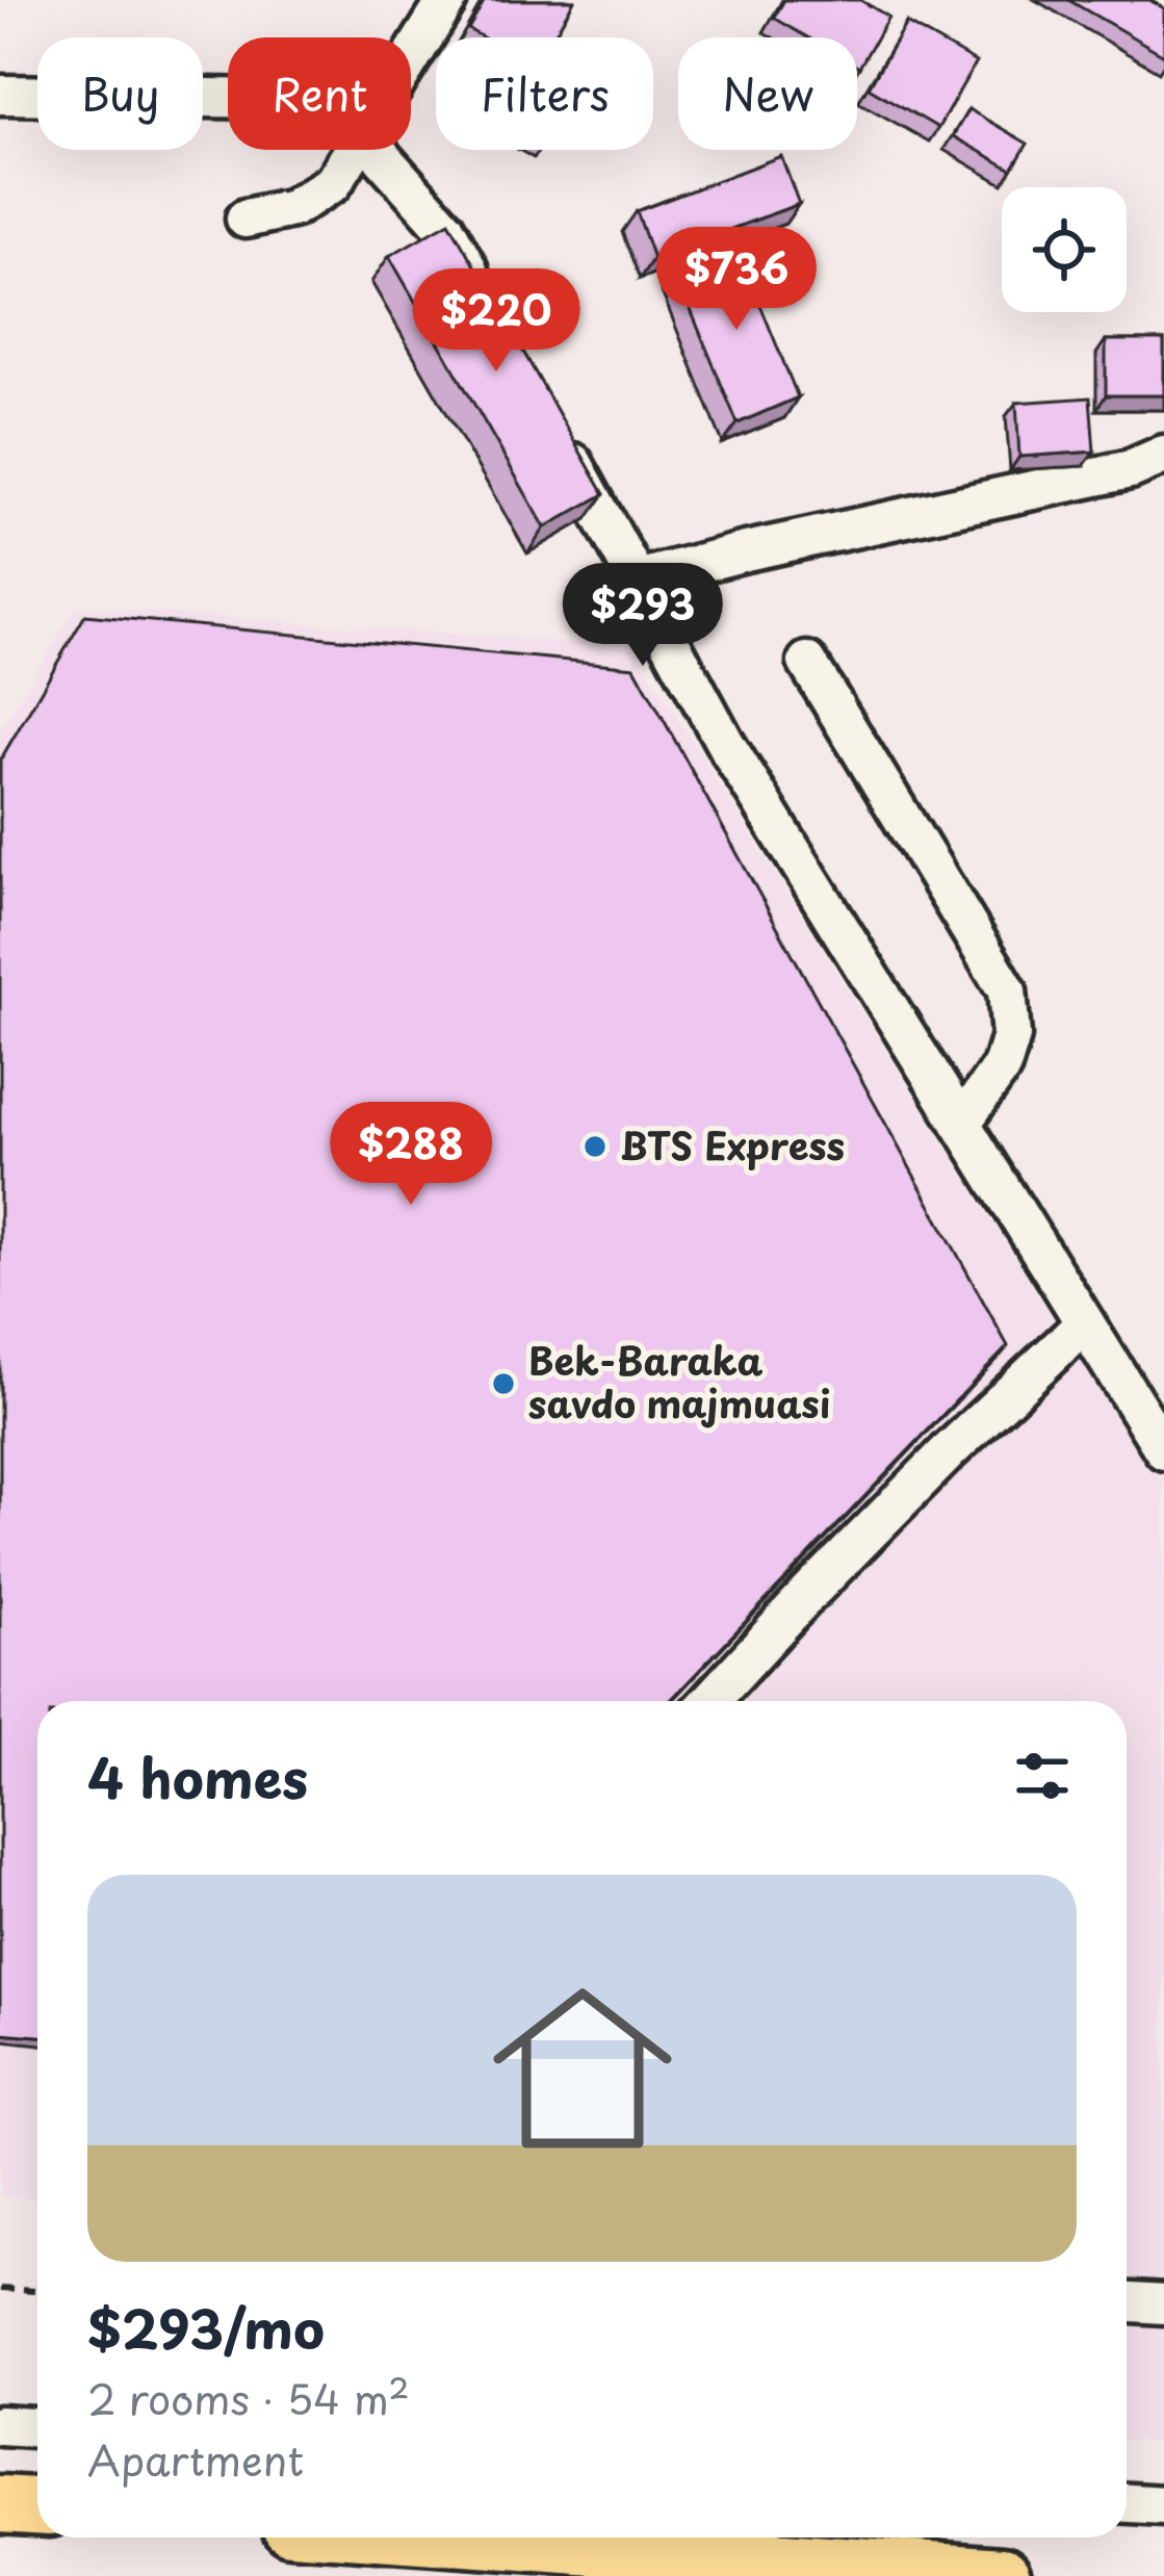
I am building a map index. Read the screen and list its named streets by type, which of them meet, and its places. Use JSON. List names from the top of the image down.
{
  "places": ["BTS Express", "Bek-Baraka savdo majmuasi"],
  "page": {
    "chip": [
      "Buy",
      "Rent",
      "Filters",
      "New"
    ],
    "price": [
      "$736",
      "$220",
      "$293",
      "$288"
    ],
    "heading": "4 homes",
    "list": [
      {
        "name": "$293/mo",
        "note": "2 rooms · 54 m² · Apartment"
      }
    ]
  }
}
